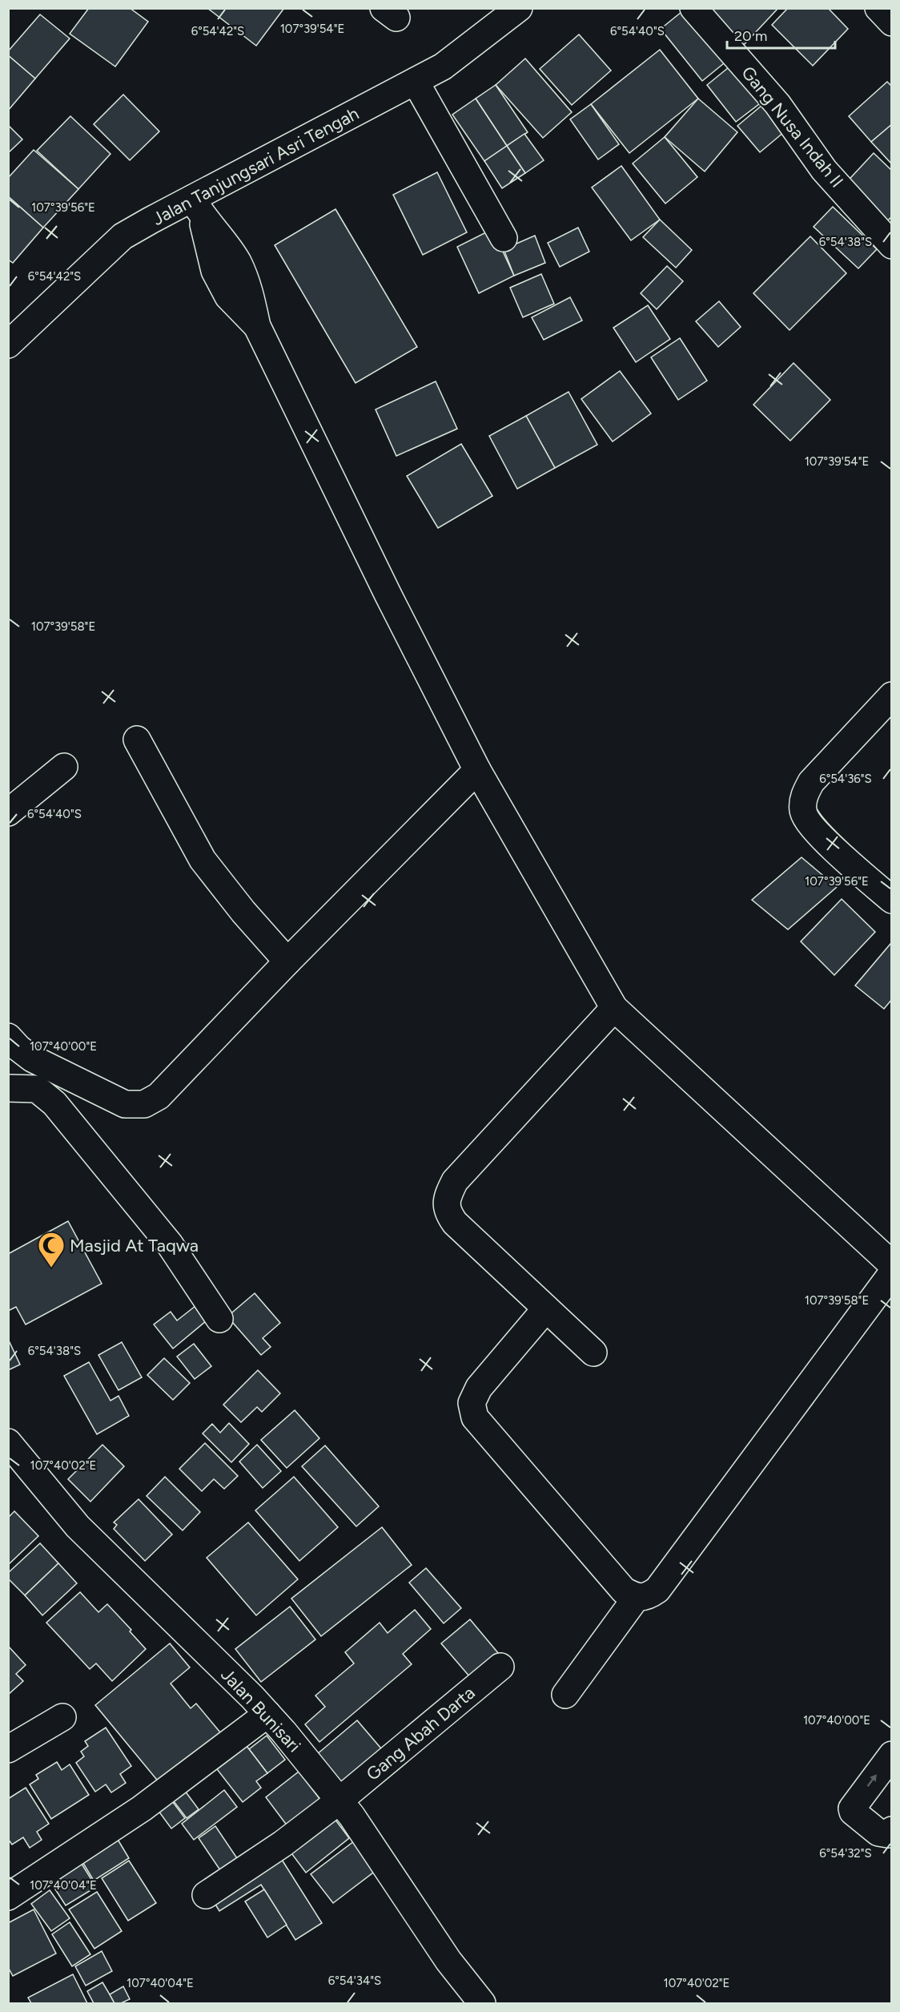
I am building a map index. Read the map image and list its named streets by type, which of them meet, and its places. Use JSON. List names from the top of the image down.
{
  "streets": {
    "street": [
      "Gang Nusa Indah II",
      "Jalan Tanjungsari Asri Tengah",
      "Jalan Bunisari",
      "Gang Abah Darta"
    ]
  },
  "crossings": [
    ["Jalan Bunisari", "Gang Abah Darta"]
  ],
  "places": {
    "mosque": ["Masjid At Taqwa"]
  },
  "scale_bar": "20 m",
  "coordinates": [
    "107°39'54\"E",
    "6°54'42\"S",
    "6°54'40\"S",
    "107°39'56\"E",
    "6°54'38\"S",
    "107°39'58\"E",
    "6°54'36\"S",
    "107°40'00\"E",
    "107°40'02\"E",
    "6°54'32\"S",
    "107°40'04\"E",
    "6°54'34\"S"
  ]
}
